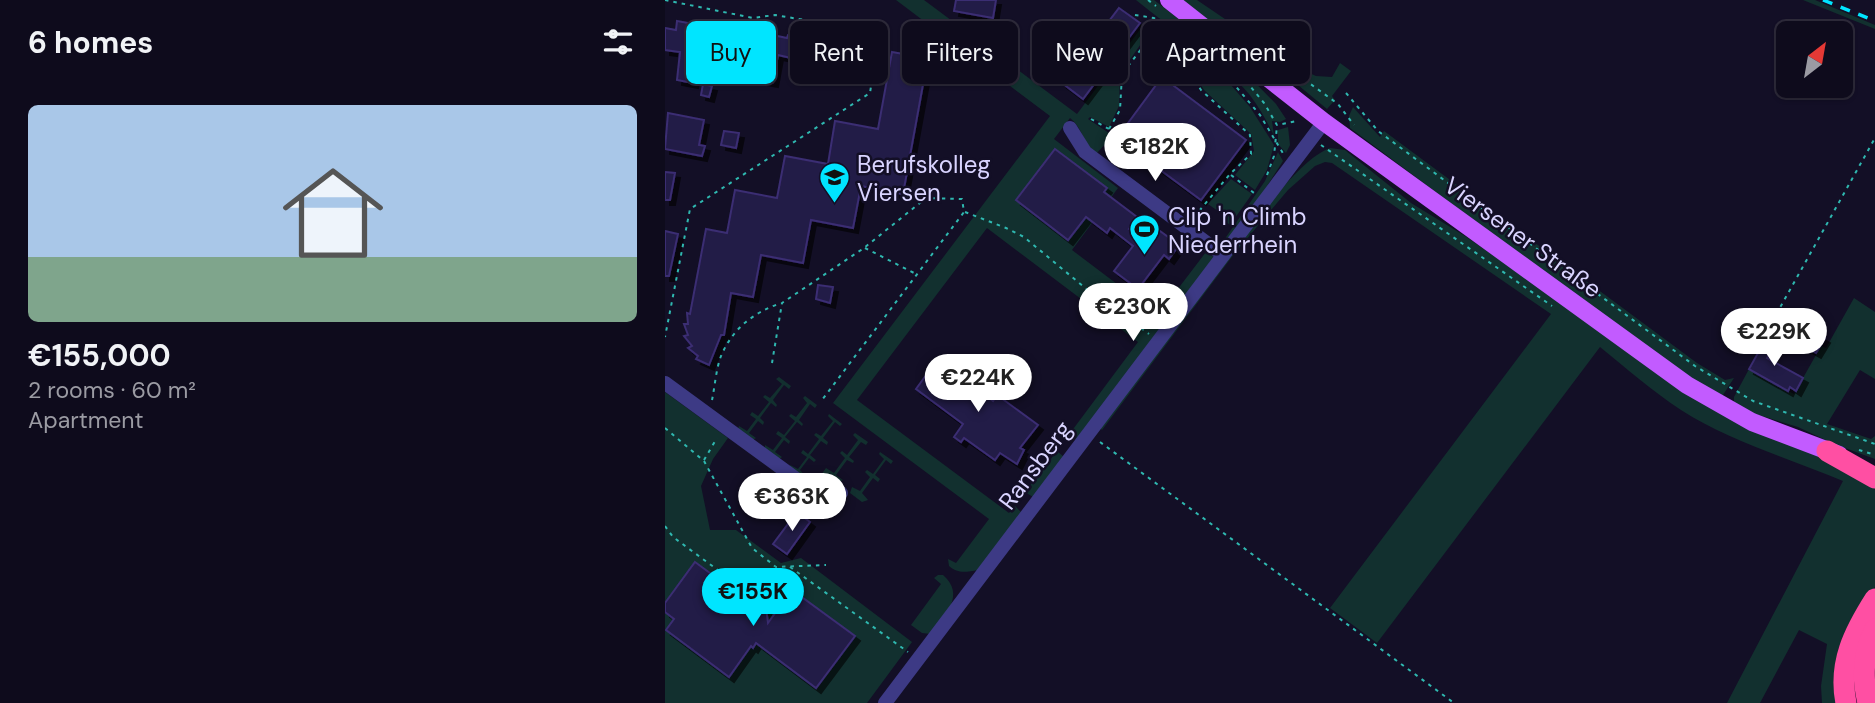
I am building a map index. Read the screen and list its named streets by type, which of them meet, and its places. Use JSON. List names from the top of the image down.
{
  "streets": {
    "main road": ["Viersener Straße"],
    "street": ["Ransberg"]
  },
  "crossings": [
    ["Viersener Straße", "Ransberg"]
  ],
  "places": {
    "school or university": ["Berufskolleg Viersen"],
    "sports": ["Clip 'n Climb Niederrhein"]
  },
  "north": "top right",
  "page": {
    "heading": "6 homes",
    "chip": [
      "Buy",
      "Rent",
      "Filters",
      "New",
      "Apartment"
    ],
    "list": [
      {
        "name": "€155,000",
        "note": "2 rooms · 60 m² · Apartment"
      }
    ],
    "price": [
      "€182K",
      "€230K",
      "€229K",
      "€224K",
      "€363K",
      "€155K"
    ]
  }
}
